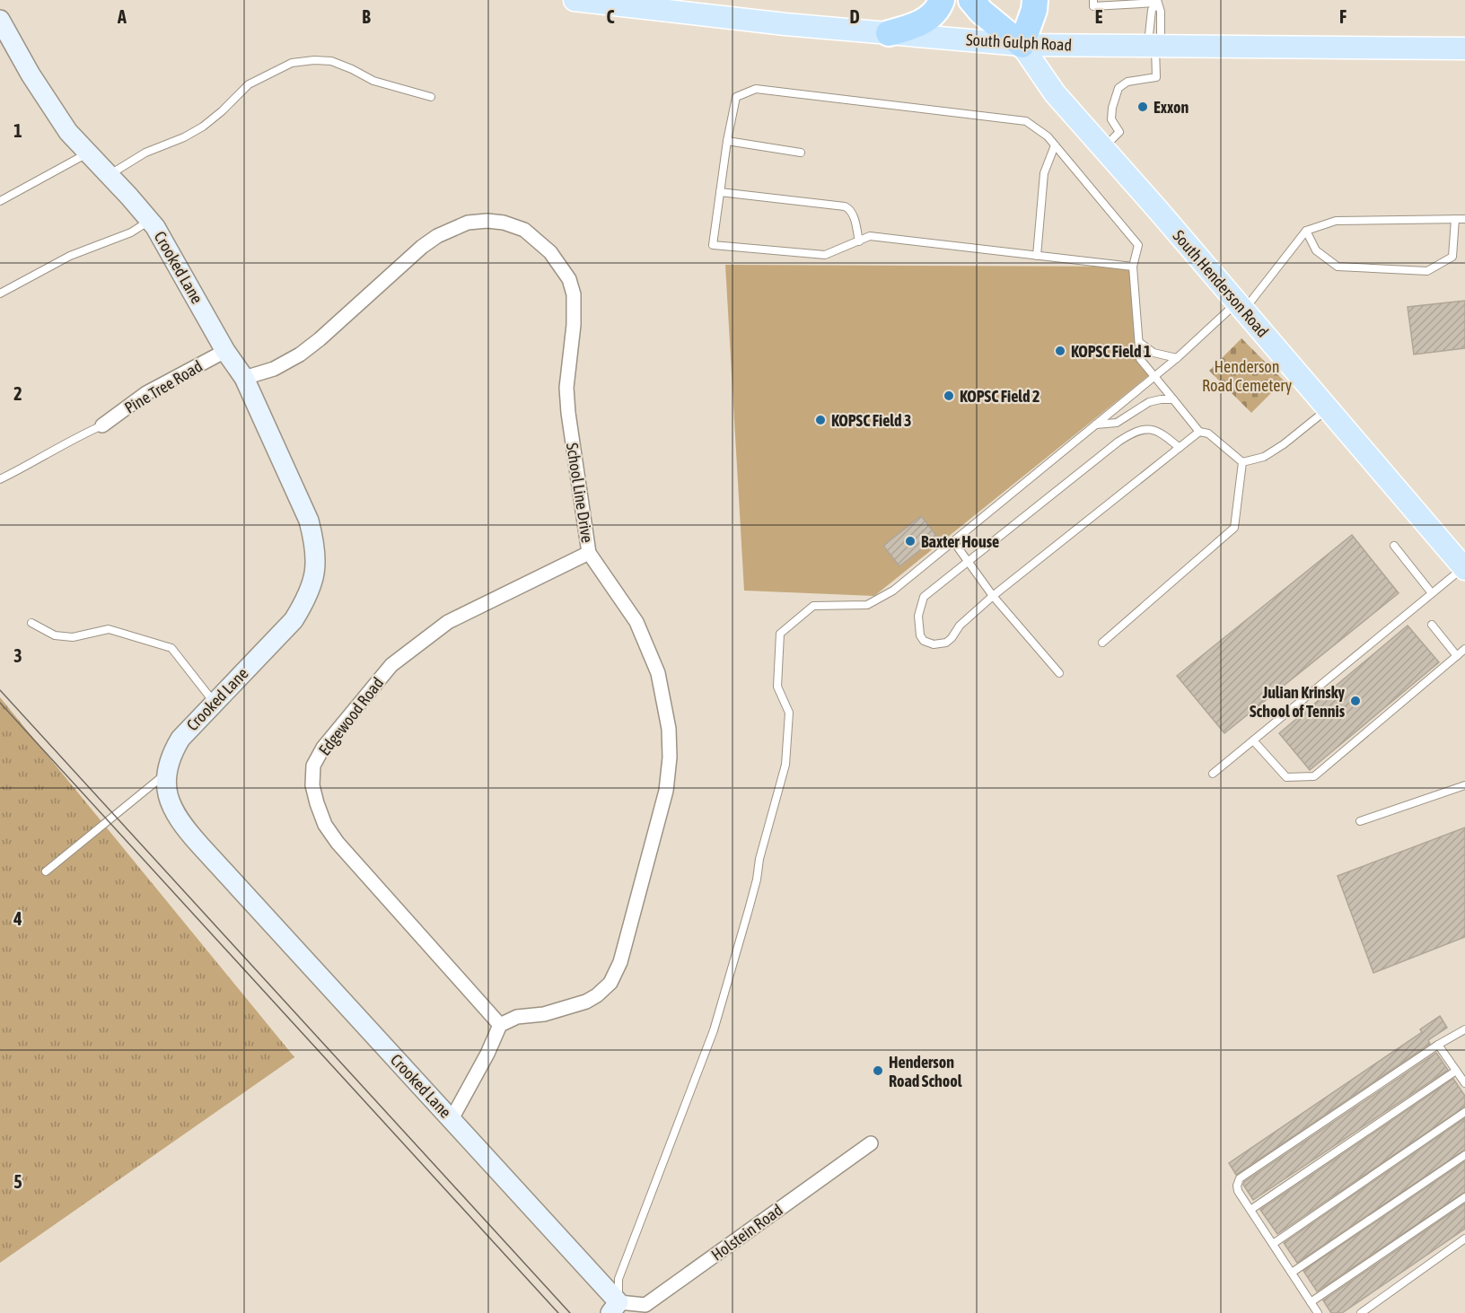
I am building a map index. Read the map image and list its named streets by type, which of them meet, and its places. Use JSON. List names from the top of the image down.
{
  "streets": {
    "main road": ["South Gulph Road", "South Henderson Road"],
    "street": [
      "Crooked Lane",
      "Pine Tree Road",
      "School Line Drive",
      "Edgewood Road",
      "Holstein Road"
    ]
  },
  "crossings": [
    ["South Gulph Road", "South Henderson Road"],
    ["Crooked Lane", "Pine Tree Road"],
    ["Crooked Lane", "School Line Drive"],
    ["Crooked Lane", "Holstein Road"],
    ["School Line Drive", "Edgewood Road"]
  ],
  "parks": ["Henderson Road Cemetery"],
  "places": [
    "Exxon",
    "KOPSC Field 1",
    "KOPSC Field 2",
    "KOPSC Field 3",
    "Baxter House",
    "Julian Krinsky School of Tennis",
    "Henderson Road School"
  ],
  "grid": {
    "columns": [
      "A",
      "B",
      "C",
      "D",
      "E",
      "F"
    ],
    "rows": [
      "1",
      "2",
      "3",
      "4",
      "5"
    ]
  }
}
